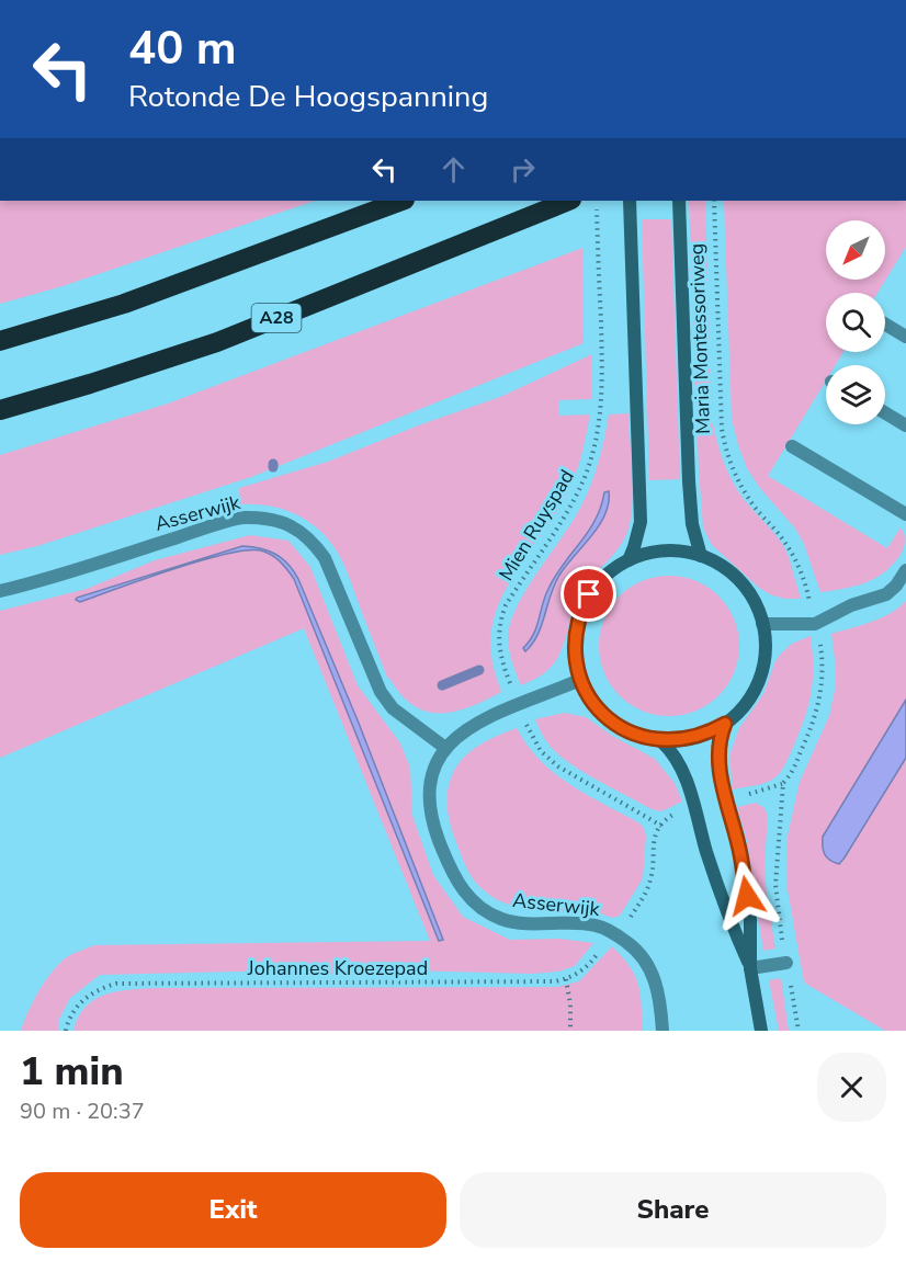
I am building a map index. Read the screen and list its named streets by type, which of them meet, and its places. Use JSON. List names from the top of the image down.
{
  "streets": {
    "highway": ["A28"],
    "street": ["Maria Montessoriweg", "Asserwijk"],
    "path": ["Mien Ruyspad", "Johannes Kroezepad"]
  },
  "crossings": [
    ["Maria Montessoriweg", "Asserwijk"],
    ["Asserwijk", "Mien Ruyspad"]
  ],
  "north": "bottom left",
  "page": {
    "turn": ["40 m", "Rotonde De Hoogspanning"],
    "heading": ["1 min", "90 m · 20:37"],
    "buttons": ["Exit", "Share"]
  }
}
